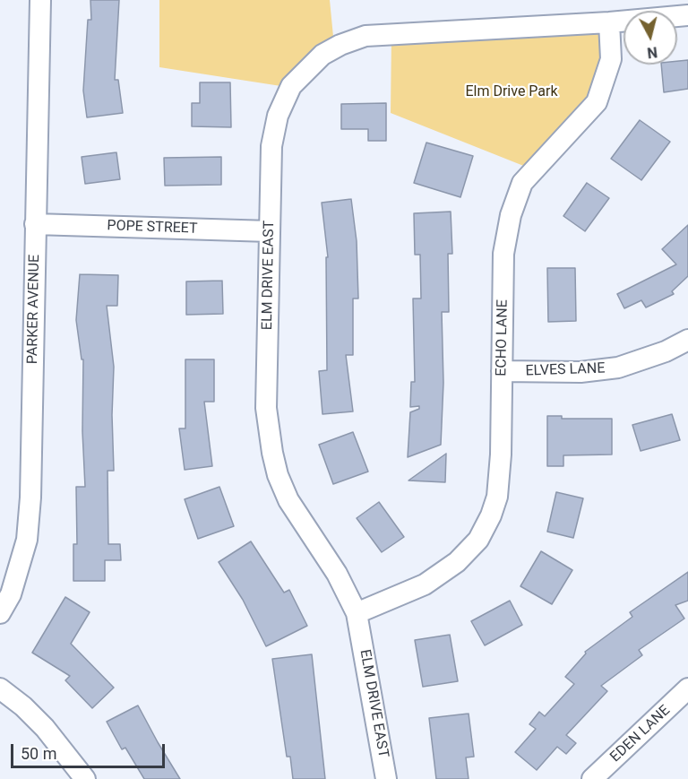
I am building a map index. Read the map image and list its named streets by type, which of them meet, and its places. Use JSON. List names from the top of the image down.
{
  "streets": {
    "street": [
      "POPE STREET",
      "ELM DRIVE EAST",
      "PARKER AVENUE",
      "ECHO LANE",
      "ELVES LANE",
      "EDEN LANE"
    ]
  },
  "crossings": [
    ["POPE STREET", "ELM DRIVE EAST"],
    ["POPE STREET", "PARKER AVENUE"],
    ["ELM DRIVE EAST", "ECHO LANE"],
    ["ECHO LANE", "ELVES LANE"]
  ],
  "parks": ["Elm Drive Park"],
  "scale_bar": "50 m",
  "north": "bottom"
}
